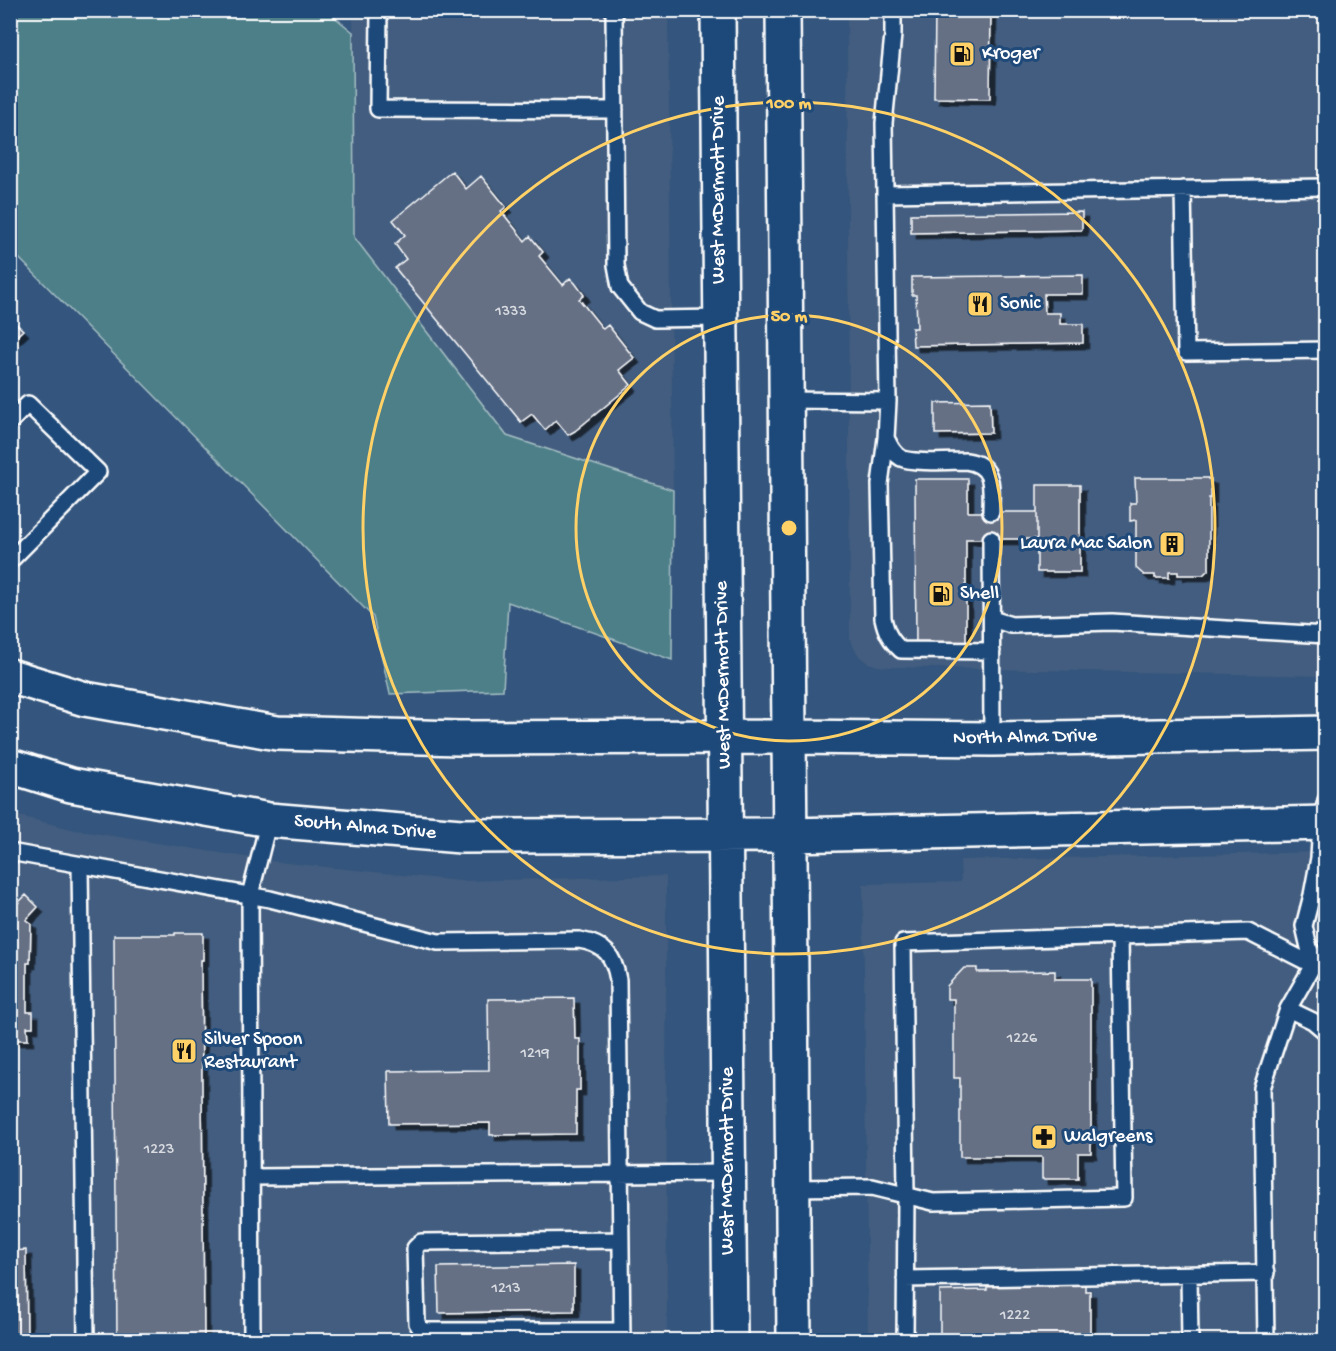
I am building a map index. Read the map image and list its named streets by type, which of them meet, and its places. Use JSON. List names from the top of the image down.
{
  "streets": {
    "main road": ["West McDermott Drive", "North Alma Drive", "South Alma Drive"]
  },
  "crossings": [
    ["West McDermott Drive", "North Alma Drive"],
    ["West McDermott Drive", "South Alma Drive"]
  ],
  "places": {
    "fuel station": ["Kroger", "Shell"],
    "restaurant": ["Sonic", "Silver Spoon Restaurant"],
    "building": ["Laura Mac Salon"],
    "pharmacy": ["Walgreens"]
  },
  "house_numbers": [
    "1333",
    "1226",
    "1219",
    "1223",
    "1213",
    "1222"
  ],
  "rings": ["100 m", "50 m"]
}
